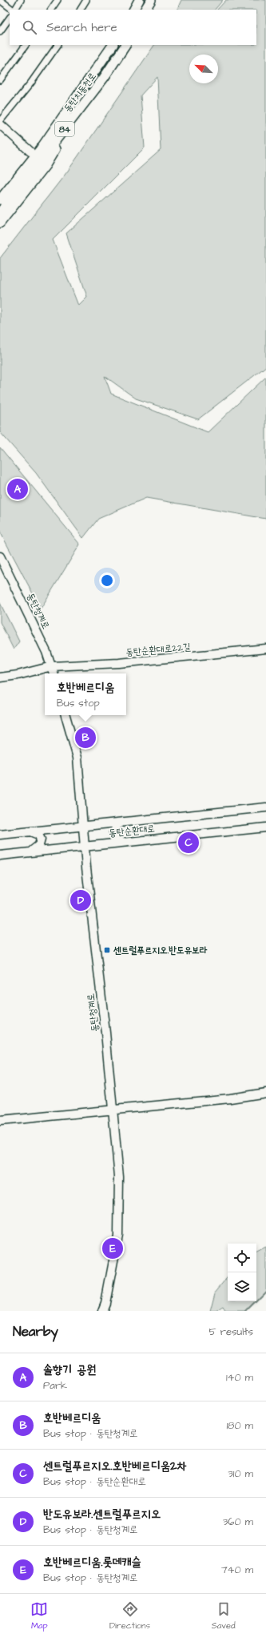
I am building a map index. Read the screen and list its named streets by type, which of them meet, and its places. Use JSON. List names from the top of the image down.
{
  "streets": {
    "main road": ["동탄치동천로", "84"],
    "street": ["동탄청계로", "동탄순환대로22길", "동탄순환대로"]
  },
  "crossings": [
    ["동탄청계로", "동탄순환대로22길"],
    ["동탄청계로", "동탄순환대로"]
  ],
  "places": {
    "transit": ["센트럴푸르지오.반도유보라"]
  },
  "north": "top left",
  "page": {
    "search": "Search here",
    "pins": [
      "A",
      "B",
      "C",
      "D",
      "E"
    ],
    "popup": ["호반베르디움", "Bus stop"],
    "heading": ["Nearby", "5 results"],
    "list": [
      {
        "mark": "A",
        "name": "솔향기 공원",
        "note": "Park",
        "value": "140 m"
      },
      {
        "mark": "B",
        "name": "호반베르디움",
        "note": "Bus stop · 동탄청계로",
        "value": "180 m"
      },
      {
        "mark": "C",
        "name": "센트럴푸르지오.호반베르디움2차",
        "note": "Bus stop · 동탄순환대로",
        "value": "310 m"
      },
      {
        "mark": "D",
        "name": "반도유보라.센트럴푸르지오",
        "note": "Bus stop · 동탄청계로",
        "value": "360 m"
      },
      {
        "mark": "E",
        "name": "호반베르디움.롯데캐슬",
        "note": "Bus stop · 동탄청계로",
        "value": "740 m"
      }
    ],
    "nav": ["Map", "Directions", "Saved"]
  }
}
